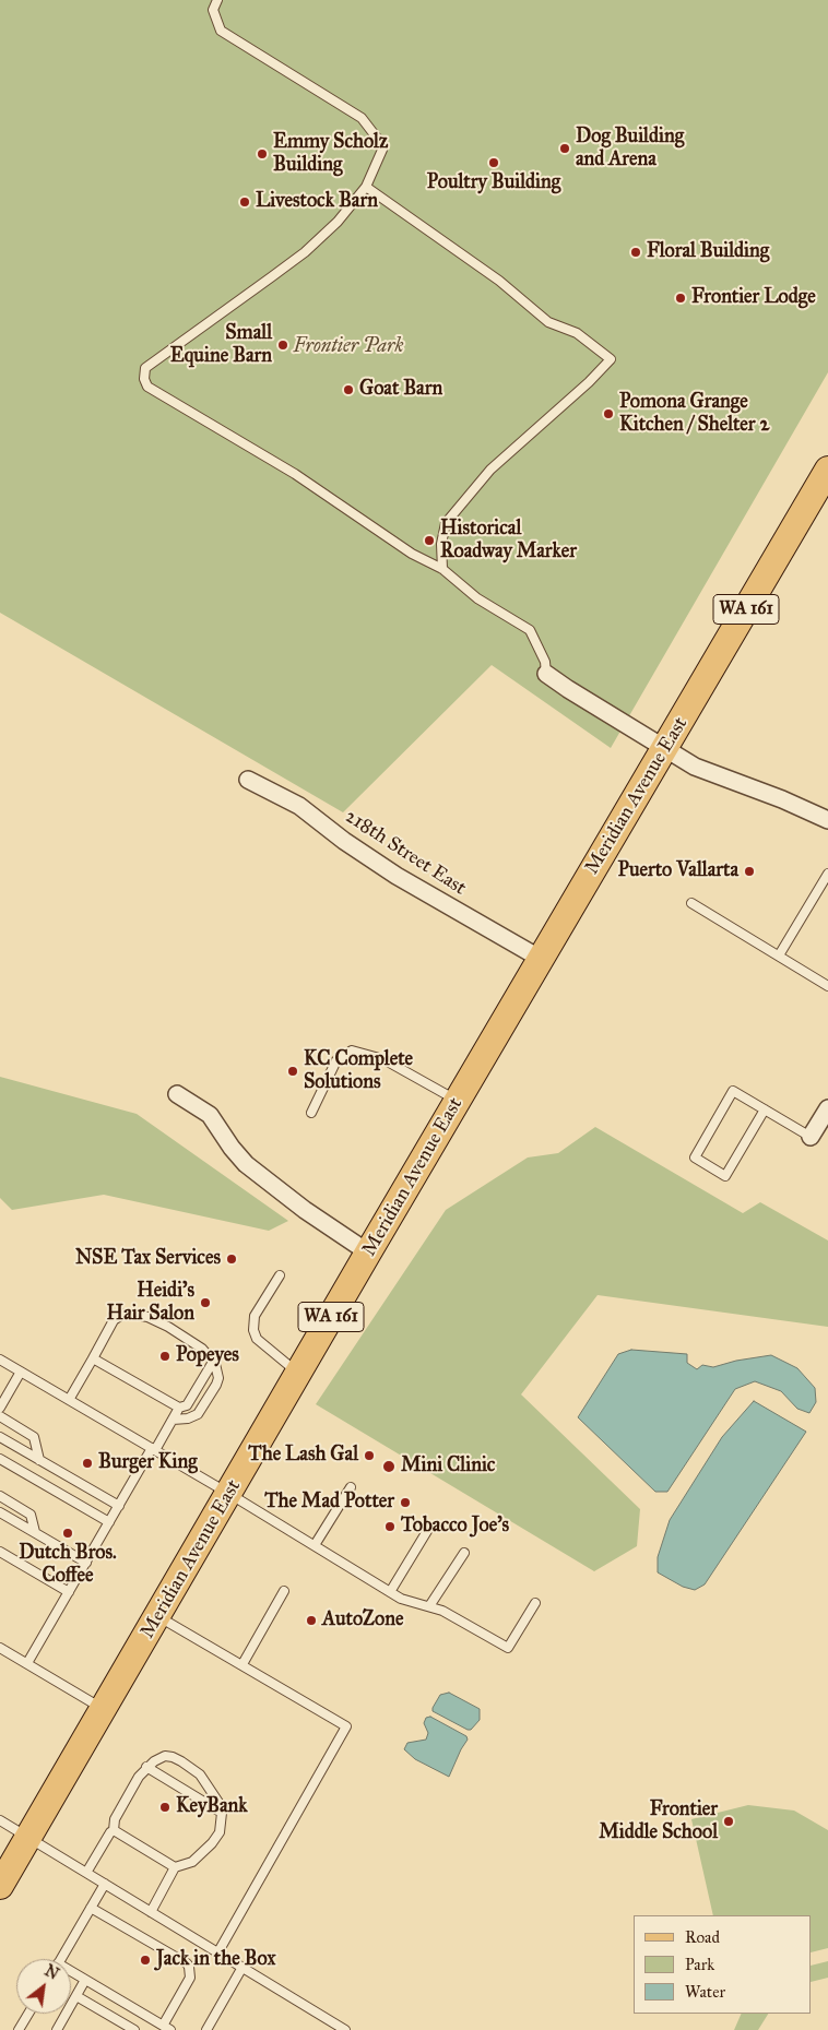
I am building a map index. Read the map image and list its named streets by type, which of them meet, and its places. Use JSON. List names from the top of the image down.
{
  "streets": {
    "main road": ["WA 161", "Meridian Avenue East"],
    "street": ["218th Street East"]
  },
  "crossings": [
    ["Meridian Avenue East", "218th Street East"]
  ],
  "parks": ["Frontier Park"],
  "places": [
    "Dog Building and Arena",
    "Emmy Scholz Building",
    "Poultry Building",
    "Livestock Barn",
    "Floral Building",
    "Frontier Lodge",
    "Small Equine Barn",
    "Goat Barn",
    "Pomona Grange Kitchen / Shelter 2",
    "Historical Roadway Marker",
    "Puerto Vallarta",
    "KC Complete Solutions",
    "NSE Tax Services",
    "Heidi's Hair Salon",
    "Popeyes",
    "The Lash Gal",
    "Burger King",
    "Mini Clinic",
    "The Mad Potter",
    "Tobacco Joe's",
    "Dutch Bros. Coffee",
    "AutoZone",
    "KeyBank",
    "Frontier Middle School",
    "Jack in the Box"
  ],
  "legend": ["Road", "Park", "Water"],
  "north": "top right"
}
